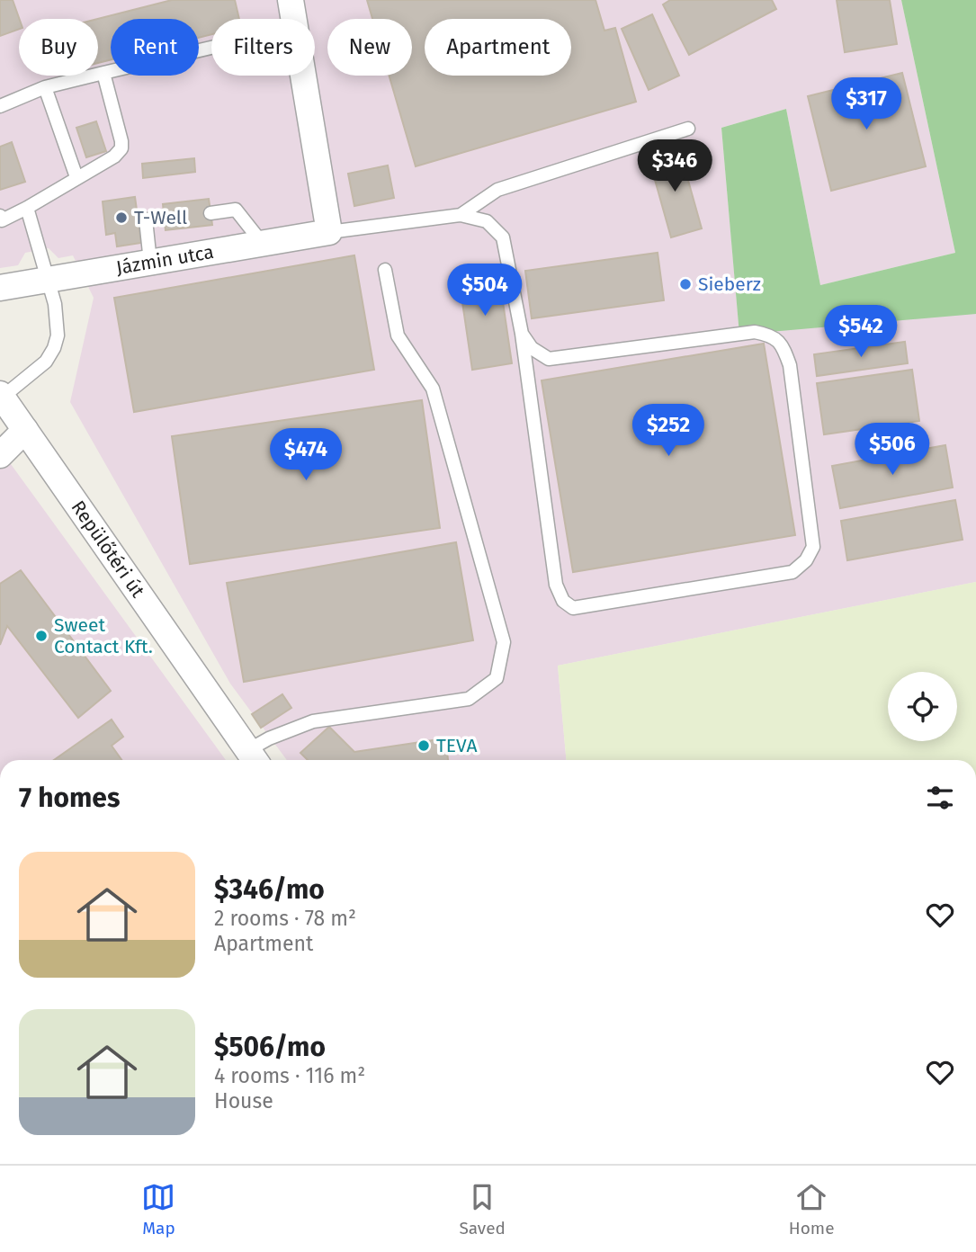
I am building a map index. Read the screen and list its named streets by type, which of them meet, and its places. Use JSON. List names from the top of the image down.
{
  "streets": {
    "street": ["Jázmin utca", "Repülőtéri út"]
  },
  "places": [
    "T-Well",
    "Sieberz",
    "Sweet Contact Kft.",
    "TEVA"
  ],
  "page": {
    "chip": [
      "Buy",
      "Rent",
      "Filters",
      "New",
      "Apartment"
    ],
    "price": [
      "$317",
      "$346",
      "$504",
      "$542",
      "$252",
      "$506",
      "$474"
    ],
    "heading": "7 homes",
    "list": [
      {
        "name": "$346/mo",
        "note": "2 rooms · 78 m² · Apartment"
      },
      {
        "name": "$506/mo",
        "note": "4 rooms · 116 m² · House"
      }
    ],
    "tabs": ["Map", "Saved", "Home"]
  }
}
